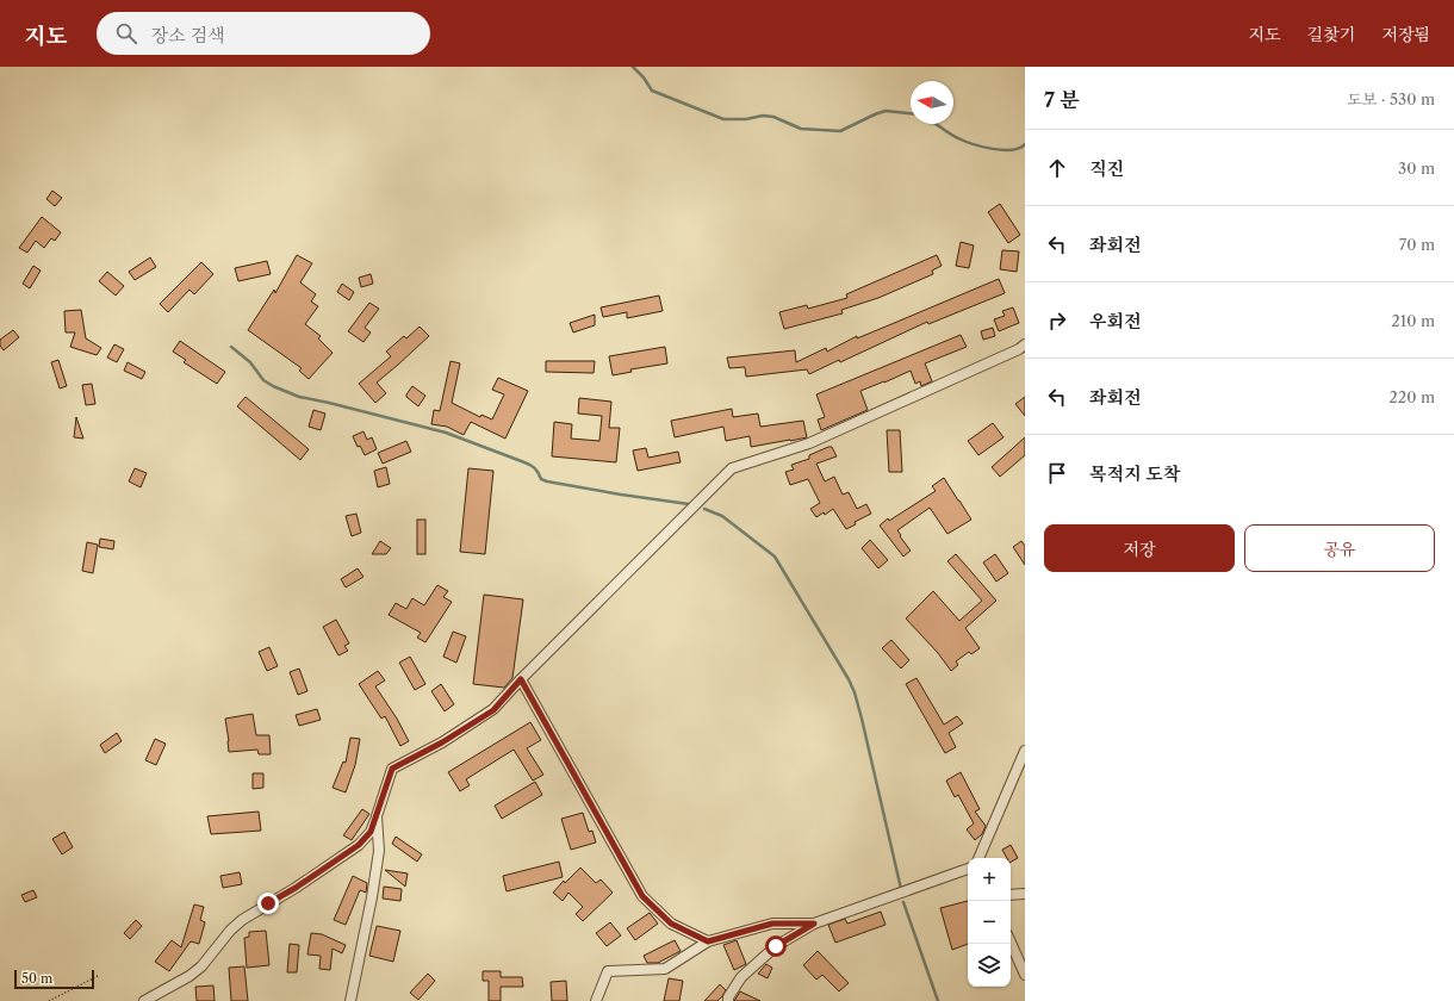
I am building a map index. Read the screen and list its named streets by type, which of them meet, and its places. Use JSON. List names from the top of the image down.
{
  "scale_bar": "50 m",
  "north": "left",
  "page": {
    "header": "지도",
    "search": "장소 검색",
    "nav": ["지도", "길찾기", "저장됨"],
    "heading": ["7 분", "도보 · 530 m"],
    "list": [
      ["직진", "30 m"],
      ["좌회전", "70 m"],
      ["우회전", "210 m"],
      ["좌회전", "220 m"],
      "목적지 도착"
    ],
    "buttons": ["저장", "공유"],
    "map_buttons": ["+", "−"],
    "scale": "50 m"
  }
}
